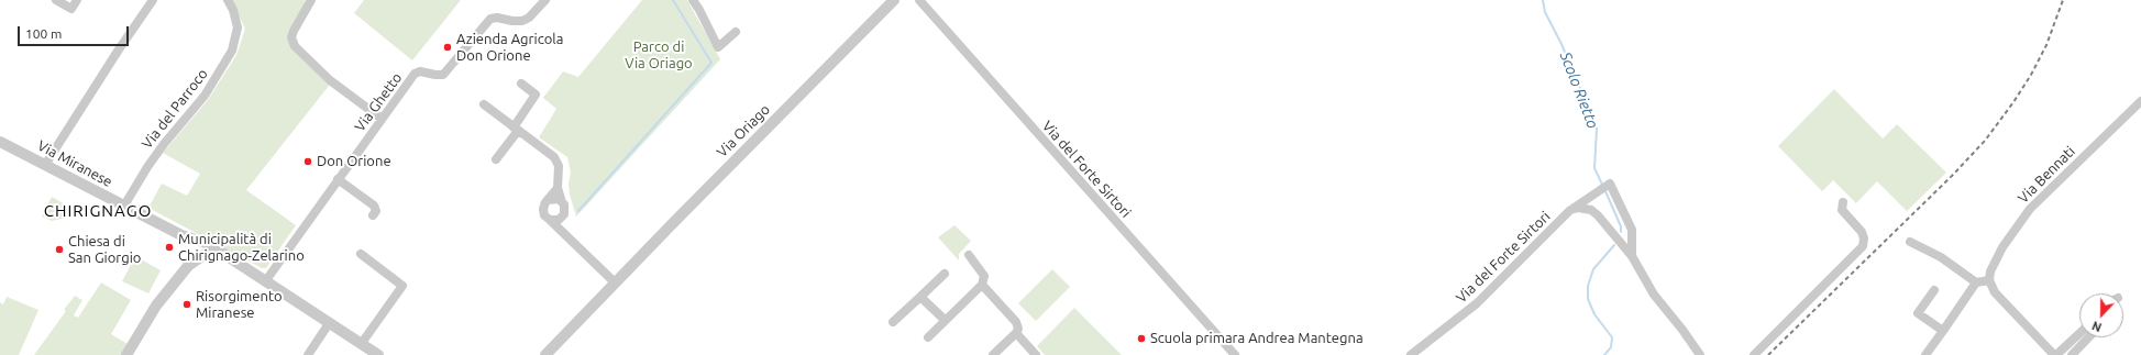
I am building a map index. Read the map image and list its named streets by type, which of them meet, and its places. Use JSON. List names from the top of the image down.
{
  "streets": {
    "street": [
      "Via Ghetto",
      "Via del Parroco",
      "Via Oriago",
      "Via Miranese",
      "Via del Forte Sirtori",
      "Via Bennati"
    ]
  },
  "crossings": [
    ["Via Ghetto", "Via Miranese"],
    ["Via del Parroco", "Via Miranese"]
  ],
  "districts": ["CHIRIGNAGO"],
  "water": ["Scolo Rietto"],
  "parks": ["Parco di Via Oriago"],
  "places": [
    "Azienda Agricola Don Orione",
    "Don Orione",
    "Municipalità di Chirignago-Zelarino",
    "Chiesa di San Giorgio",
    "Risorgimento Miranese",
    "Scuola primara Andrea Mantegna"
  ],
  "scale_bar": "100 m",
  "north": "bottom"
}
